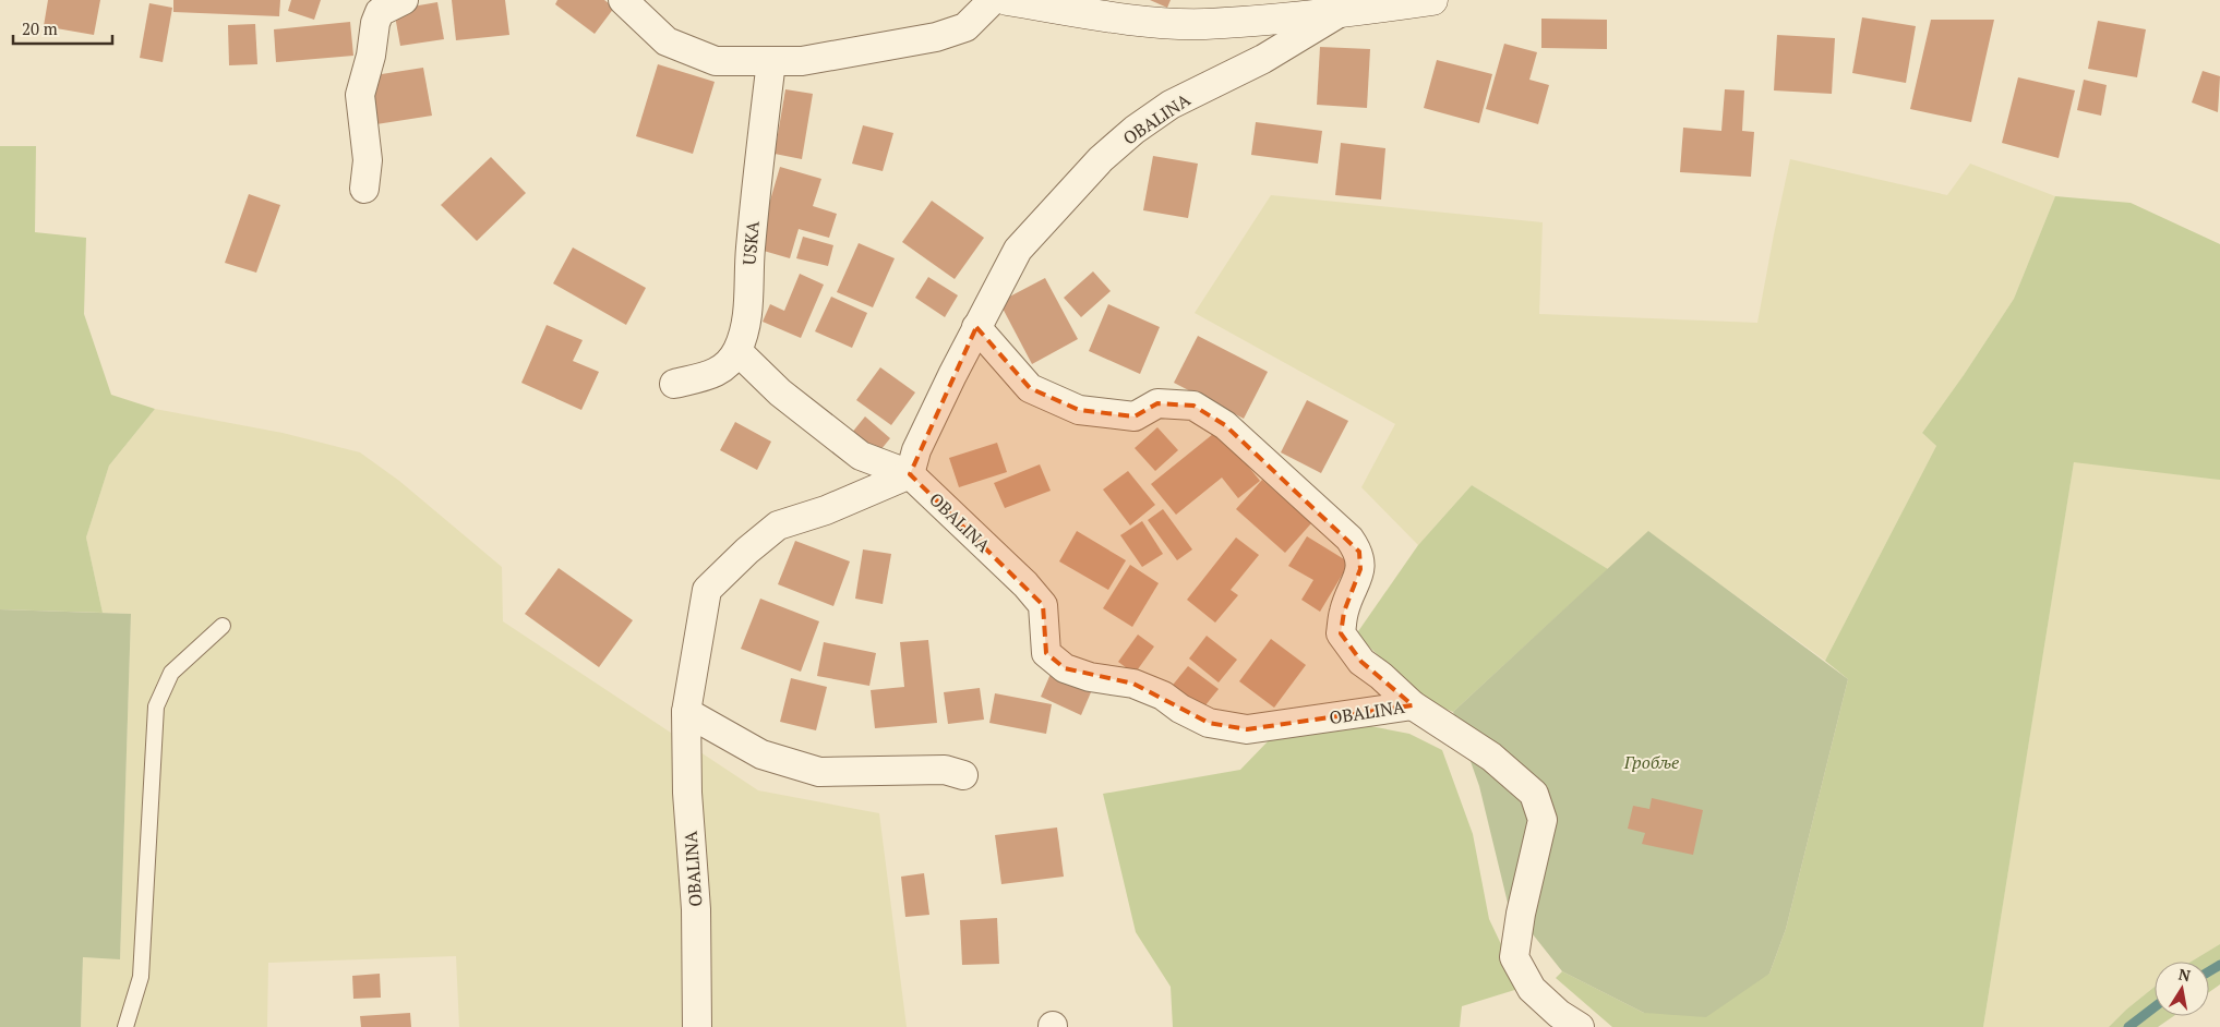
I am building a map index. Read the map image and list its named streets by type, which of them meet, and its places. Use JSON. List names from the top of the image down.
{
  "streets": {
    "street": ["OBALINA", "USKA"]
  },
  "parks": ["Гробље"],
  "scale_bar": "20 m",
  "north": "top"
}
